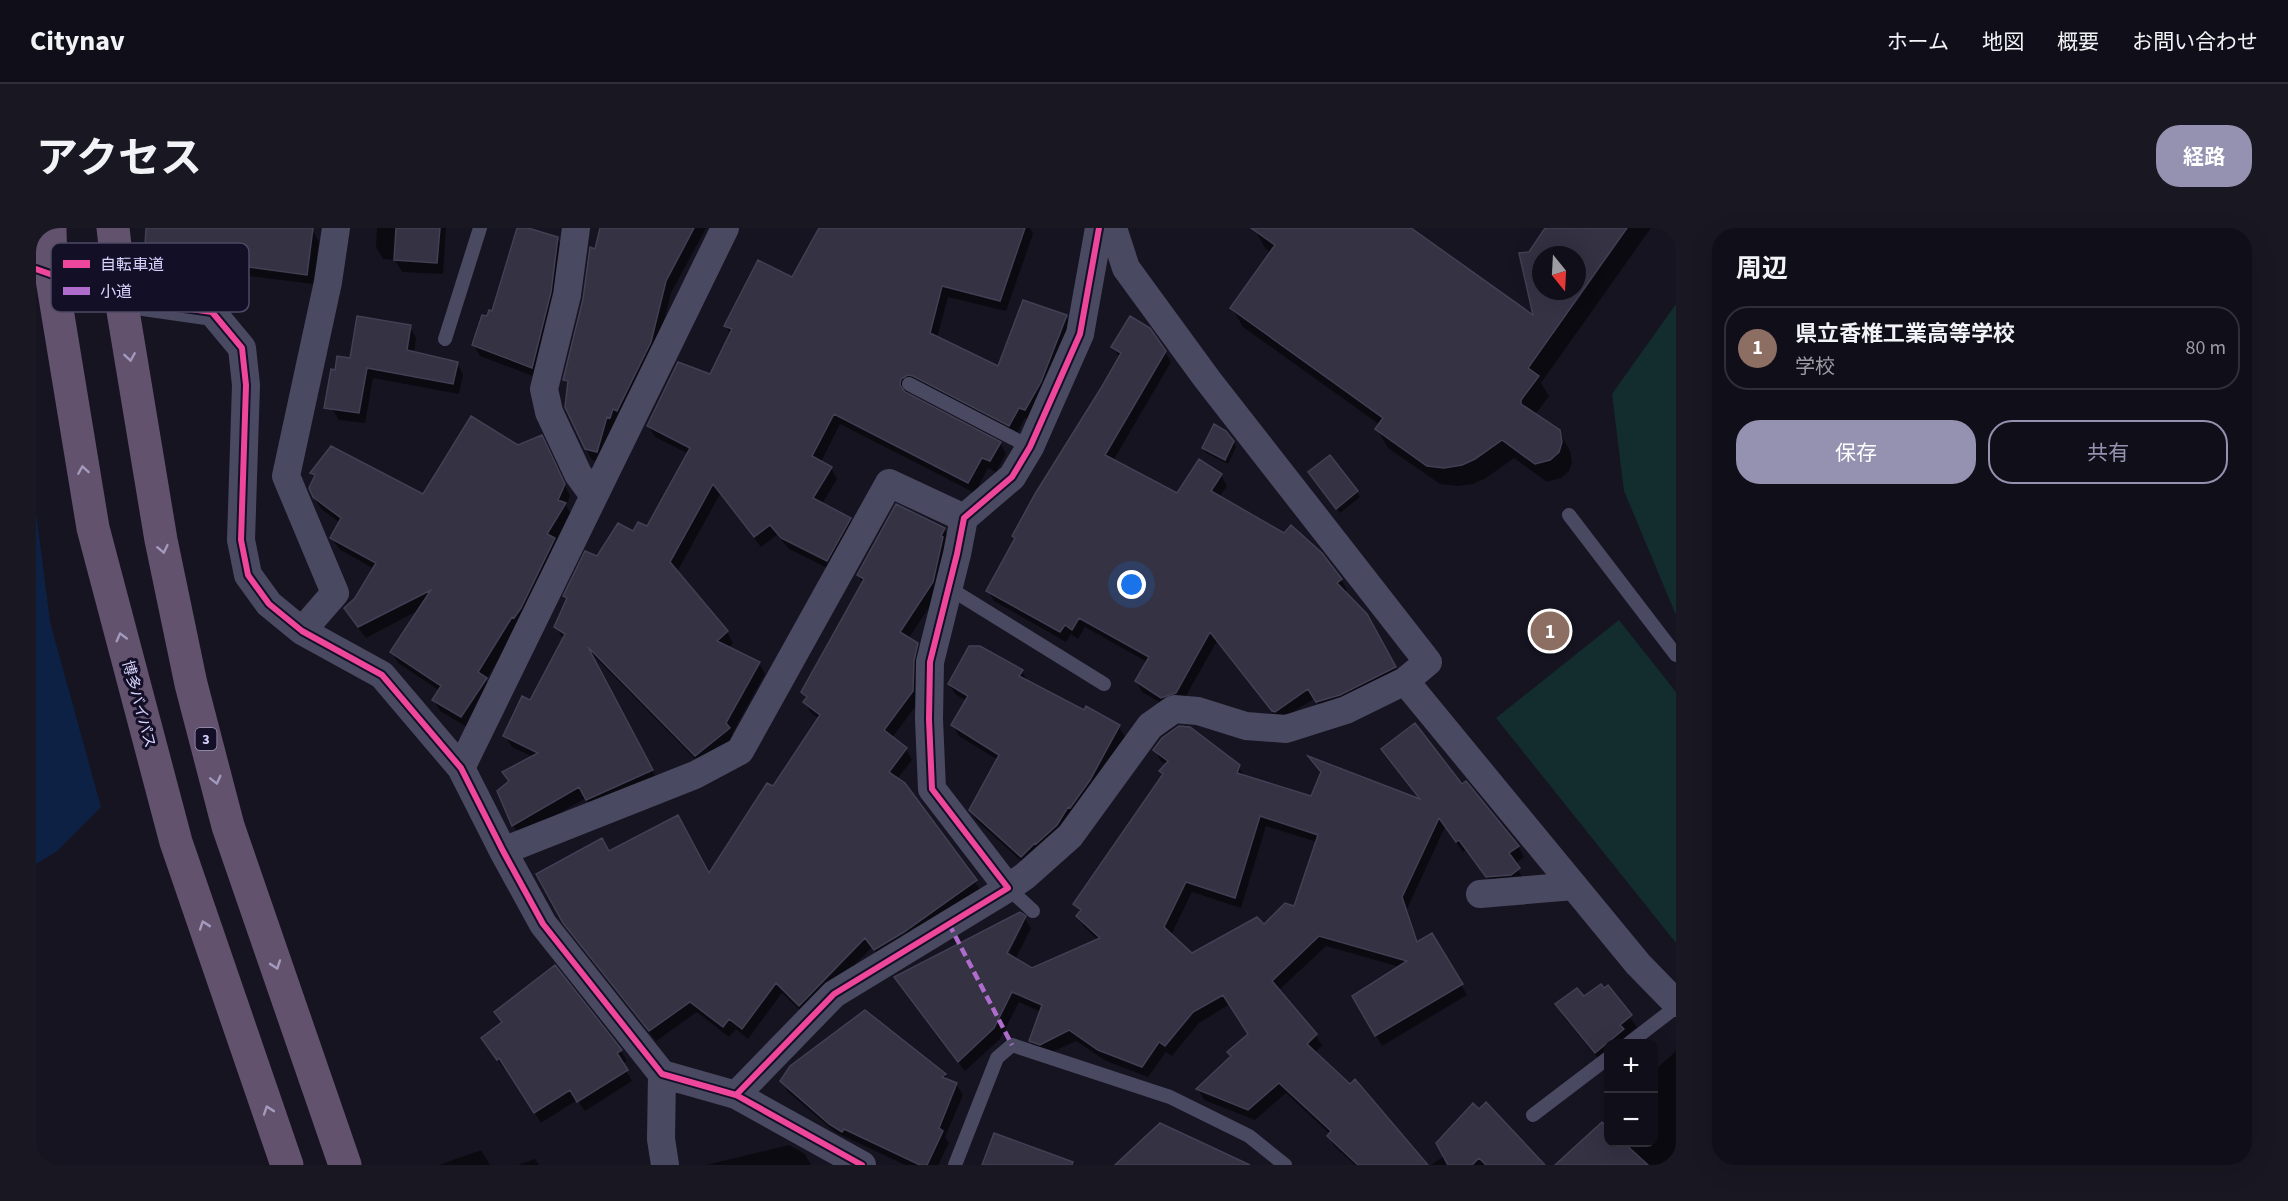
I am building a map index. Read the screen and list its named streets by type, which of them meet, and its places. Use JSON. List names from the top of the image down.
{
  "streets": {
    "highway": ["博多バイパス", "3"]
  },
  "legend": ["自転車道", "小道"],
  "north": "bottom",
  "page": {
    "header": "Citynav",
    "nav": [
      "ホーム",
      "地図",
      "概要",
      "お問い合わせ"
    ],
    "title": "アクセス",
    "buttons": [
      "経路",
      ["保存", "共有"]
    ],
    "heading": "周辺",
    "list": [
      {
        "mark": "1",
        "name": "県立香椎工業高等学校",
        "note": "学校",
        "value": "80 m"
      }
    ],
    "pins": "1",
    "map_buttons": ["+", "−"]
  }
}
